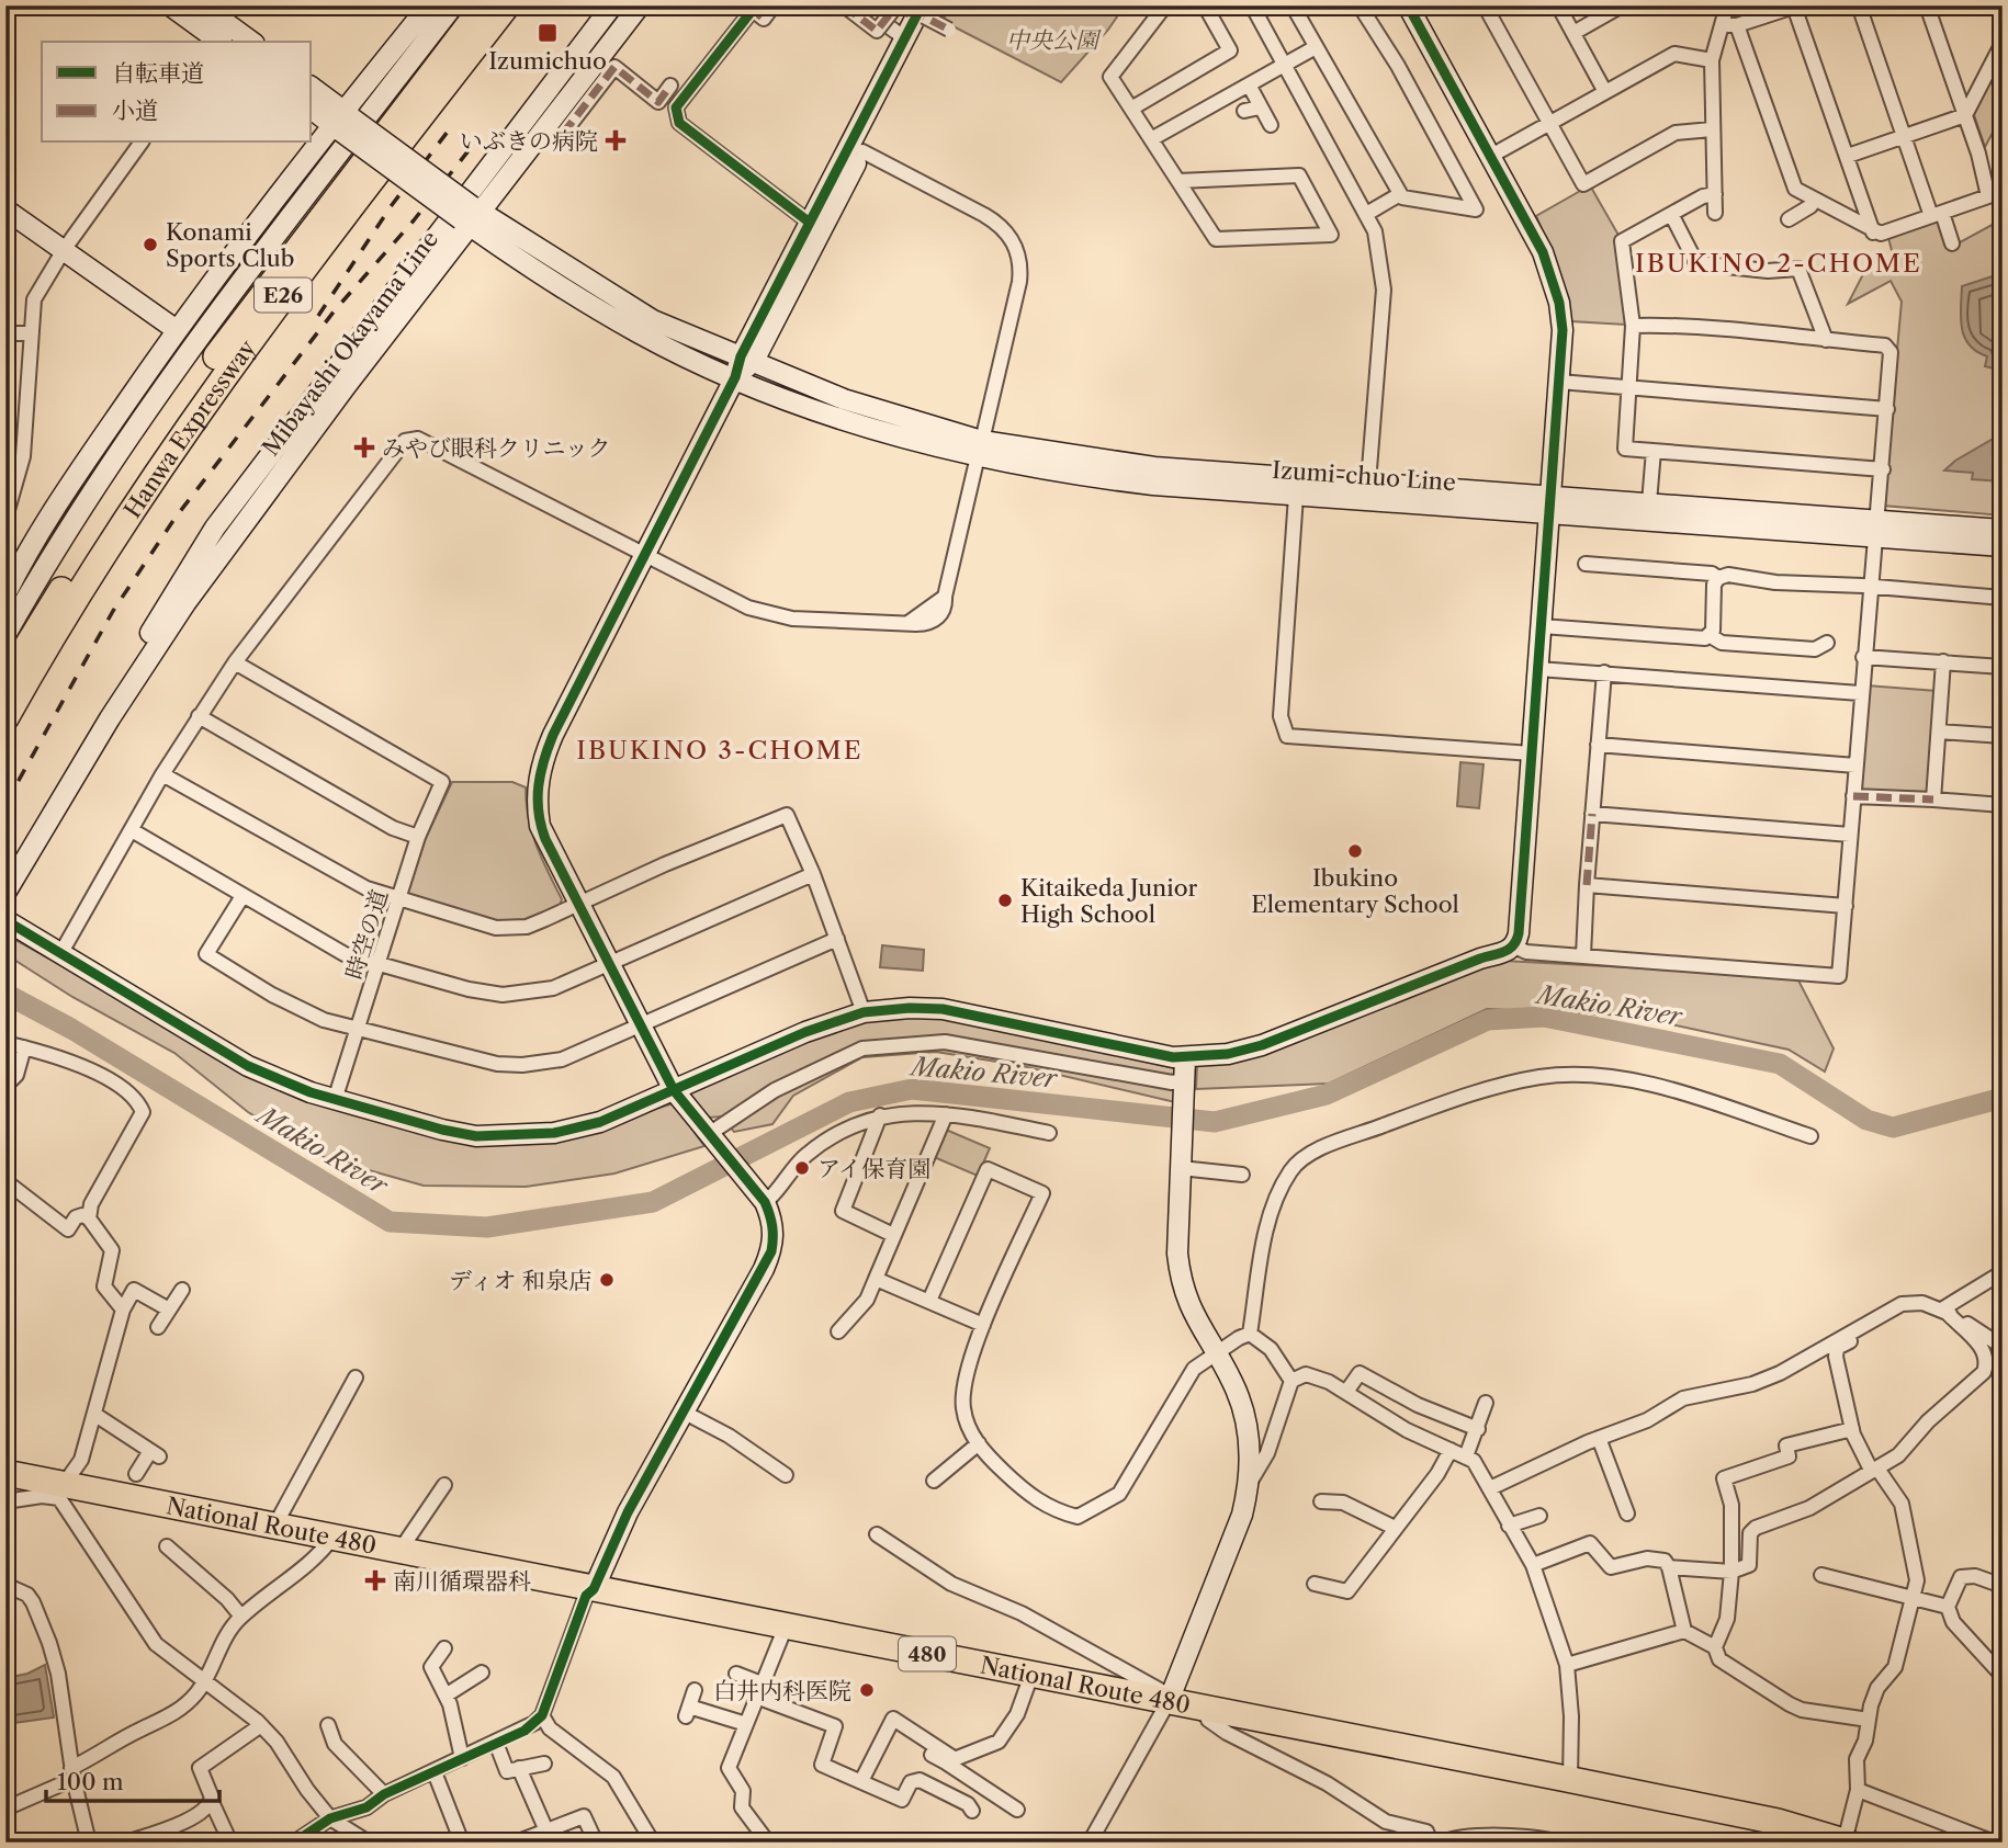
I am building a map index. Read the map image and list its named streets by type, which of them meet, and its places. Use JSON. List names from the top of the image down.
{
  "streets": {
    "highway": [
      "E26",
      "Hanwa Expressway",
      "National Route 480",
      "480"
    ],
    "street": ["Mibayashi Okayama Line", "Izumi-chuo Line", "時空の道"]
  },
  "crossings": [
    ["Mibayashi Okayama Line", "Izumi-chuo Line"]
  ],
  "districts": ["IBUKINO 2-CHOME", "IBUKINO 3-CHOME"],
  "water": ["Makio River"],
  "parks": ["中央公園"],
  "places": {
    "transit": ["Izumichuo"],
    "health": ["いぶきの病院", "みやび眼科クリニック", "南川循環器科"],
    "other": [
      "Konami Sports Club",
      "Ibukino Elementary School",
      "Kitaikeda Junior High School",
      "アイ保育園",
      "ディオ 和泉店",
      "白井内科医院"
    ]
  },
  "legend": ["自転車道", "小道"],
  "scale_bar": "100 m"
}
